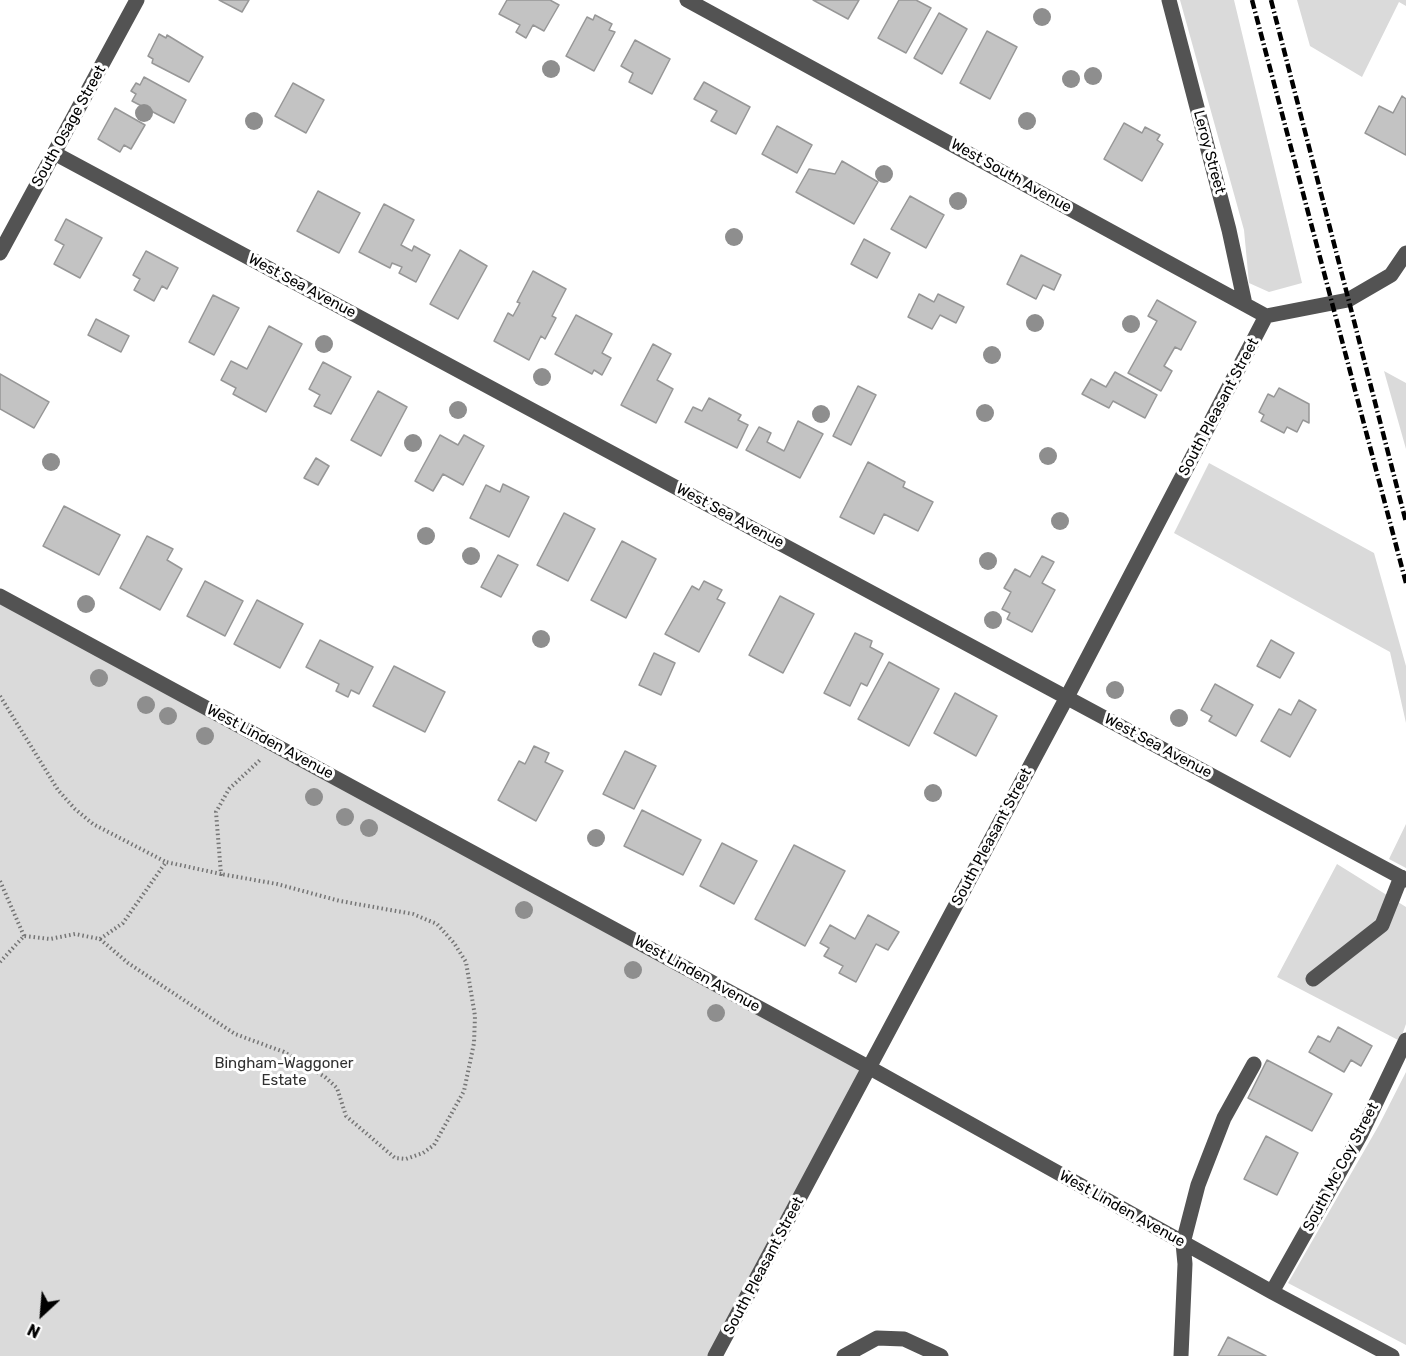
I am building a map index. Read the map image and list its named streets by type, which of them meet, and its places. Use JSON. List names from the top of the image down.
{
  "streets": {
    "street": [
      "South Osage Street",
      "Leroy Street",
      "West South Avenue",
      "West Sea Avenue",
      "South Pleasant Street",
      "West Linden Avenue",
      "South Mc Coy Street"
    ]
  },
  "crossings": [
    ["South Osage Street", "West Sea Avenue"],
    ["Leroy Street", "West South Avenue"],
    ["West South Avenue", "South Pleasant Street"],
    ["West Sea Avenue", "South Pleasant Street"],
    ["South Pleasant Street", "West Linden Avenue"],
    ["West Linden Avenue", "South Mc Coy Street"]
  ],
  "parks": ["Bingham-Waggoner Estate"],
  "north": "bottom left"
}
